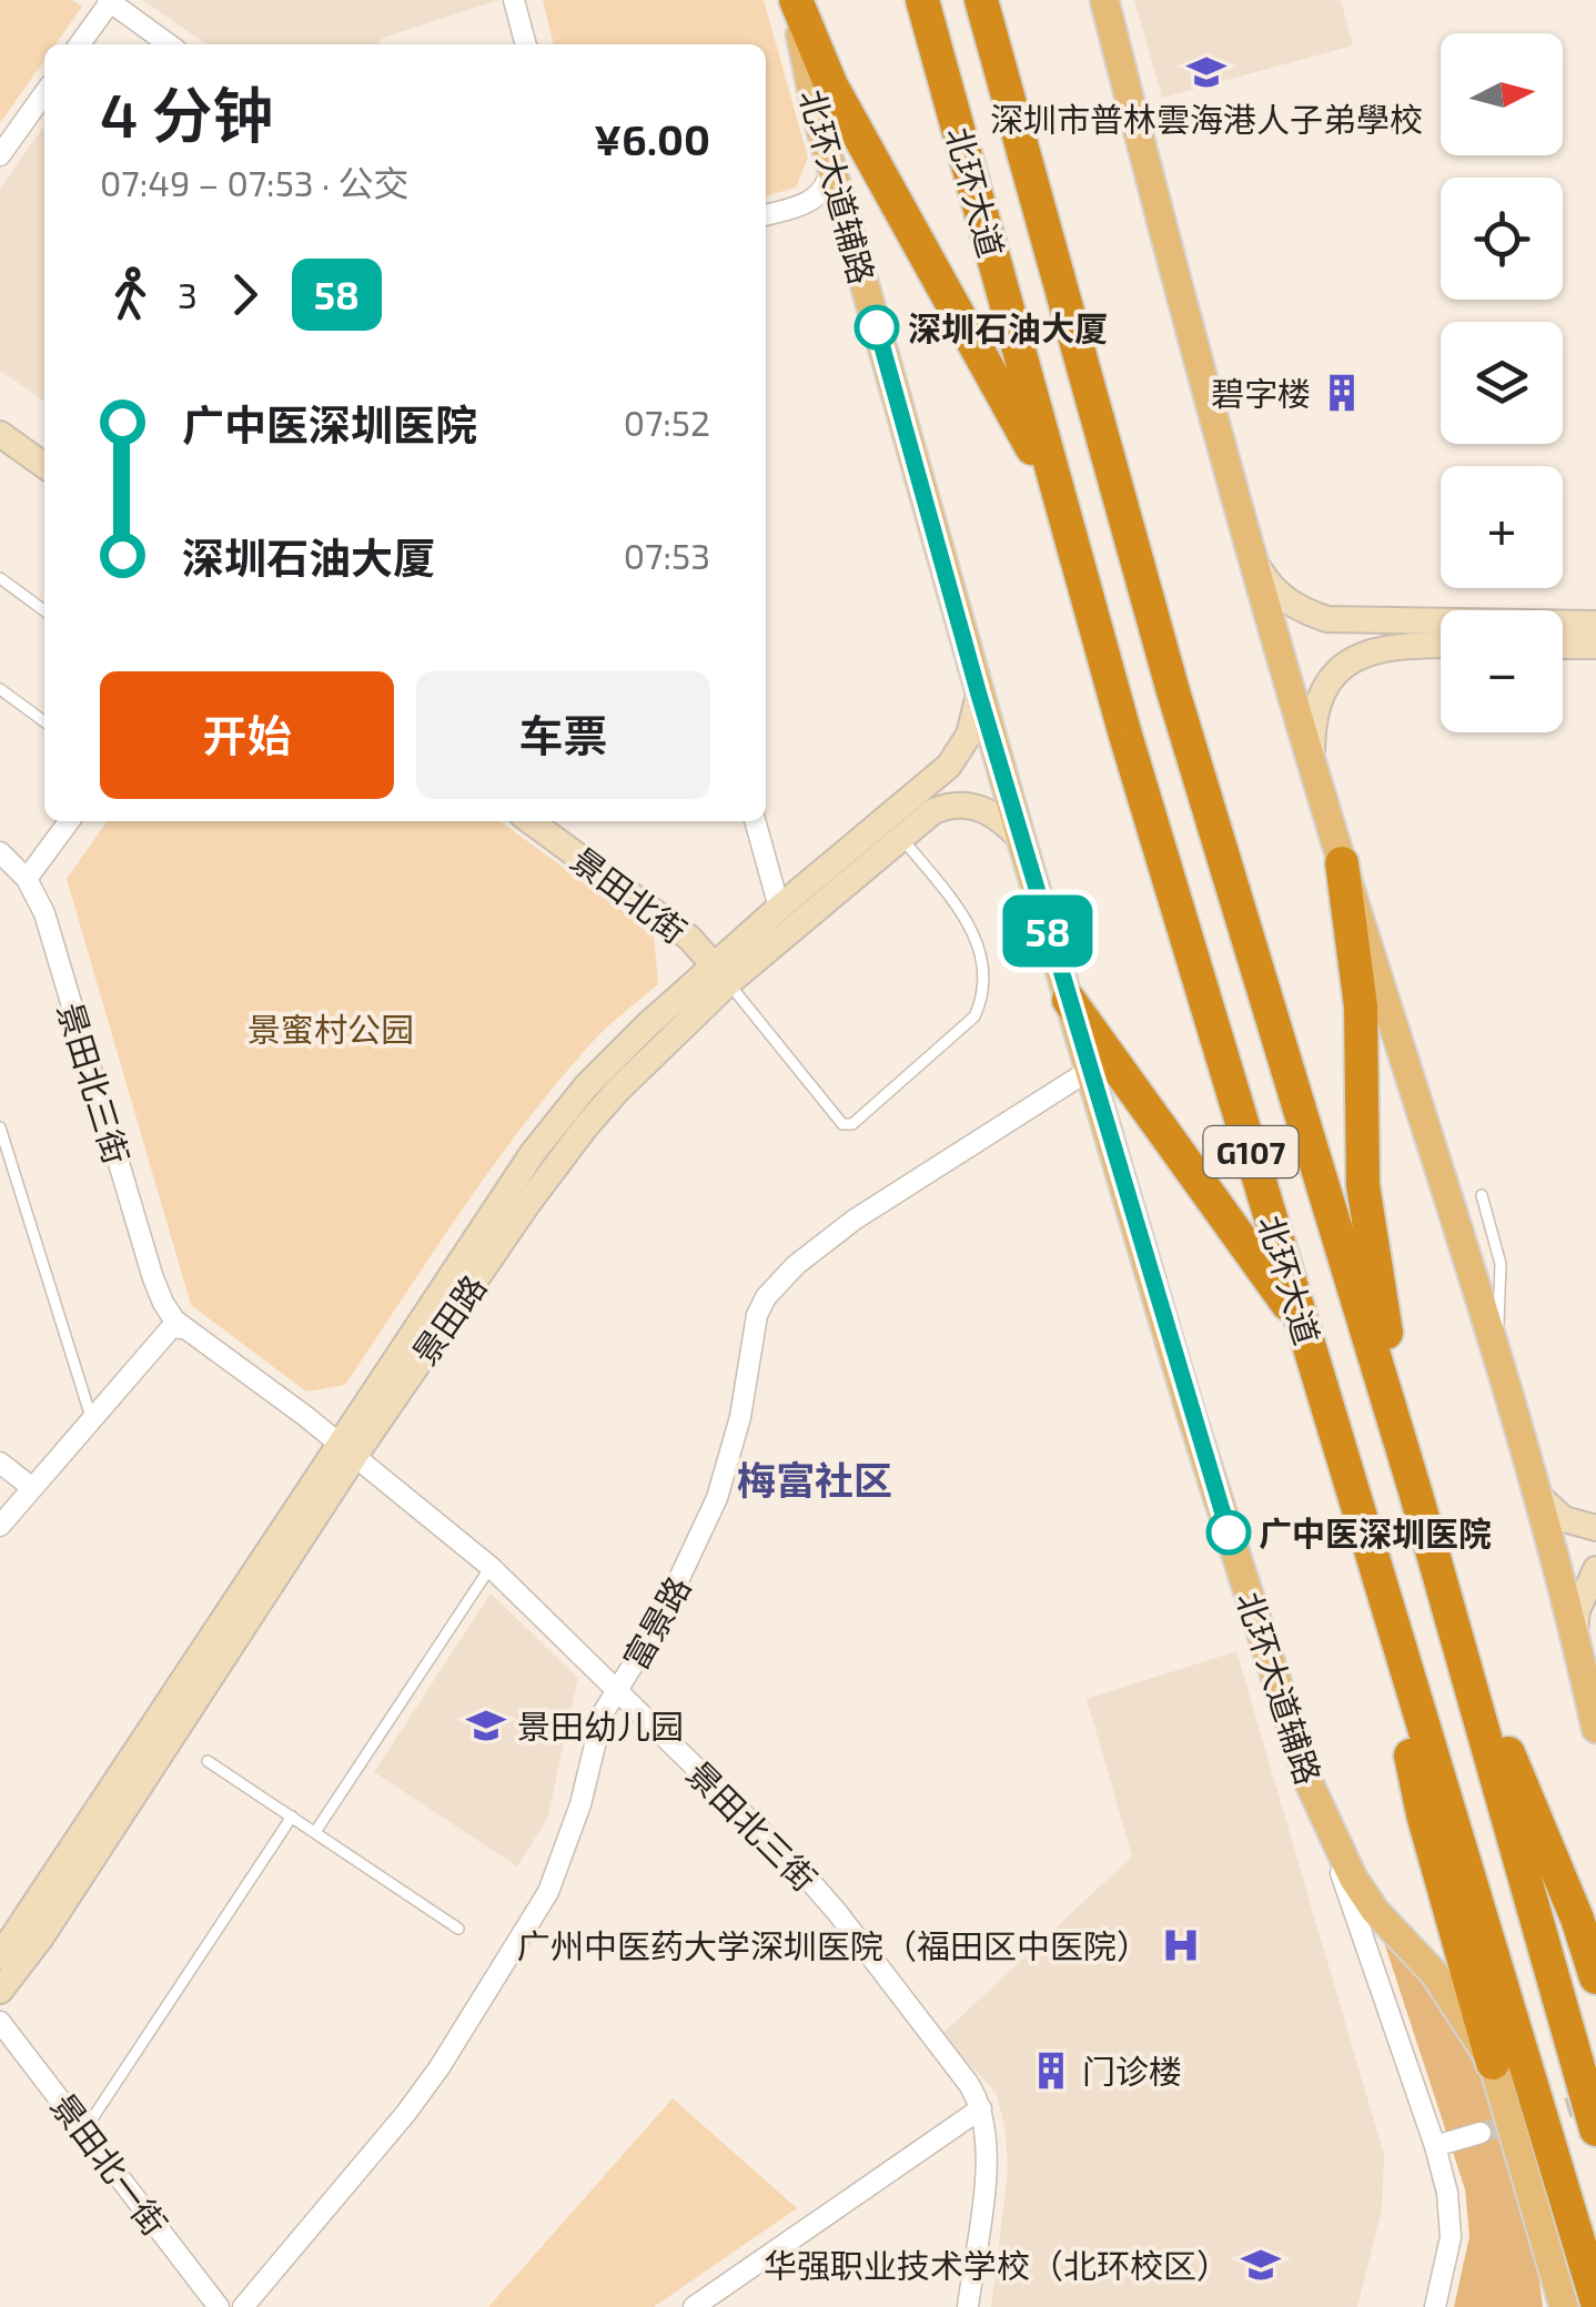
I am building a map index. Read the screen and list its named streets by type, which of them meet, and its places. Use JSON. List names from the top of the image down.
{
  "streets": {
    "highway": ["北环大道", "G107"],
    "main road": ["北环大道辅路", "景田北街", "景田路"],
    "street": ["景田北三街", "富景路", "景田北一街"]
  },
  "crossings": [
    ["北环大道辅路", "景田路"],
    ["北环大道辅路", "富景路"],
    ["景田北街", "景田路"],
    ["景田北三街", "景田路"],
    ["景田北三街", "富景路"]
  ],
  "districts": ["梅富社区"],
  "parks": ["景蜜村公园"],
  "places": {
    "school or university": ["深圳市普林雲海港人子弟學校", "景田幼儿园", "华强职业技术学校（北环校区）"],
    "other": ["深圳石油大厦", "广中医深圳医院"],
    "building": ["碧字楼", "门诊楼"],
    "hospital": ["广州中医药大学深圳医院（福田区中医院）"]
  },
  "lines": ["bus line 58"],
  "north": "right",
  "page": {
    "on_map": "58",
    "map_buttons": ["+", "−"],
    "heading": ["4 分钟", "07:49 – 07:53 · 公交", "¥6.00"],
    "legs": ["3", "58"],
    "list": [
      {
        "name": "广中医深圳医院",
        "value": "07:52"
      },
      {
        "name": "深圳石油大厦",
        "value": "07:53"
      }
    ],
    "buttons": ["开始", "车票"]
  }
}
